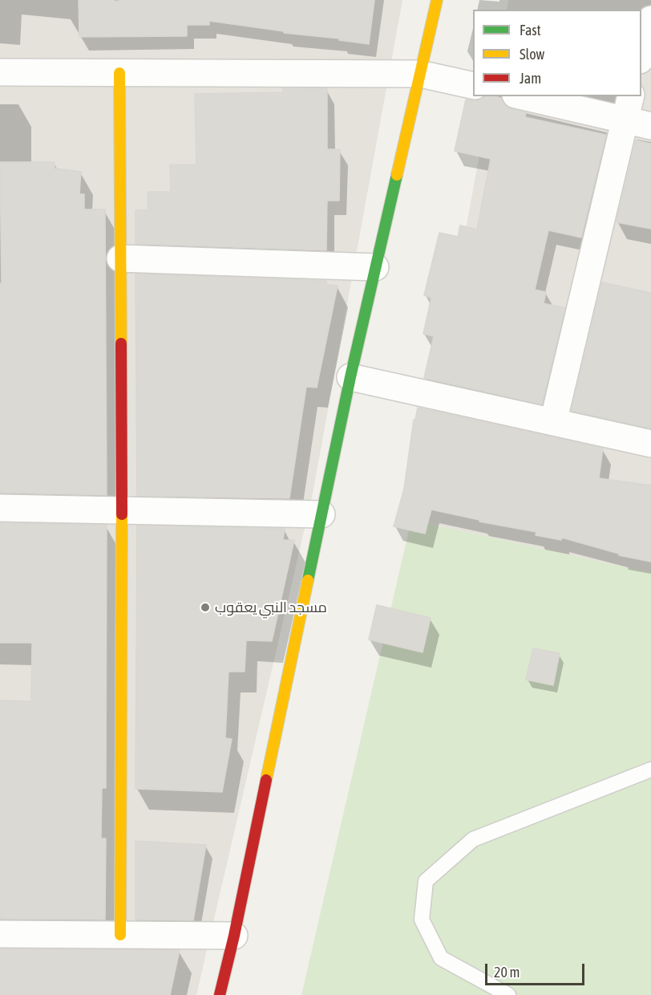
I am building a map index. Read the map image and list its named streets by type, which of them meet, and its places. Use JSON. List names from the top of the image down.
{
  "places": ["مسجد النبي يعقوب"],
  "legend": ["Fast", "Slow", "Jam"],
  "scale_bar": "20 m"
}
